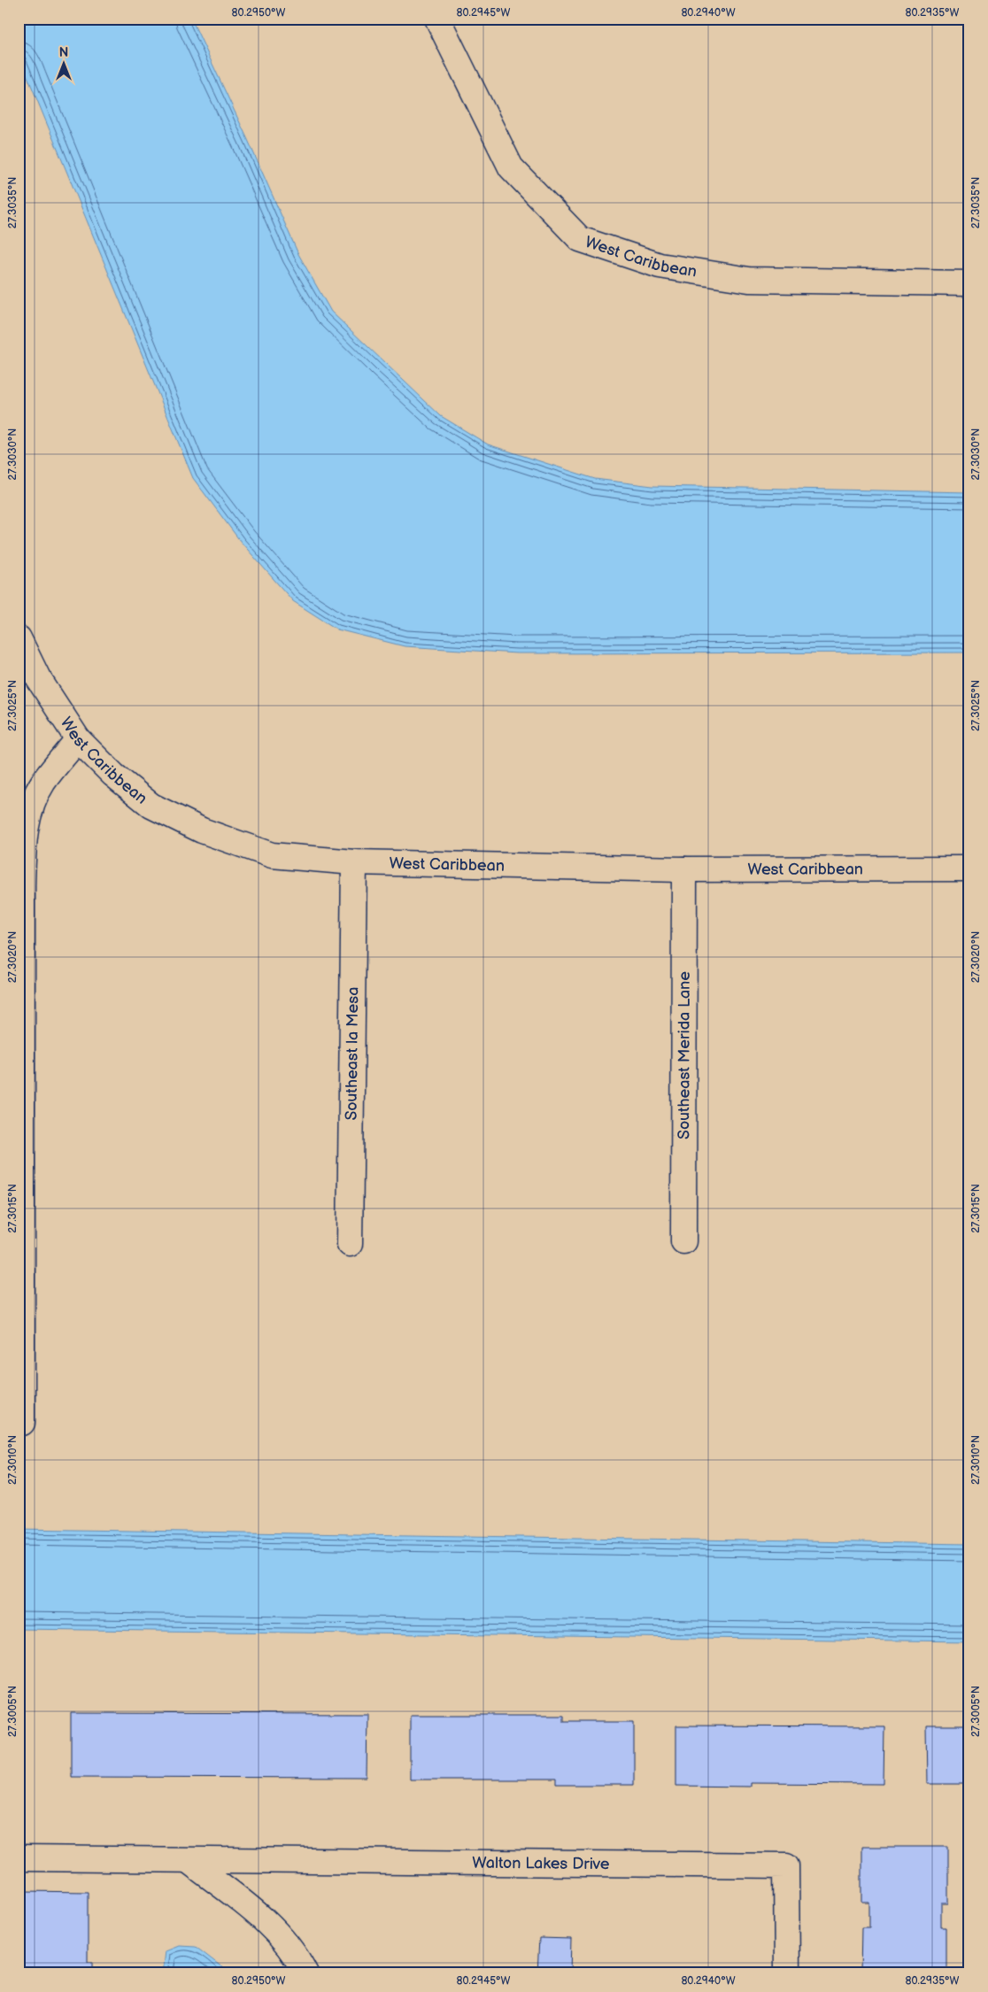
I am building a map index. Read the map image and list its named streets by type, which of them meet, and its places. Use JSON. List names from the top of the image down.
{
  "streets": {
    "street": [
      "West Caribbean",
      "Southeast la Mesa",
      "Southeast Merida Lane",
      "Walton Lakes Drive"
    ]
  },
  "crossings": [
    ["West Caribbean", "Southeast la Mesa"],
    ["West Caribbean", "Southeast Merida Lane"]
  ],
  "north": "top",
  "coordinates": [
    "80.2950°W",
    "80.2945°W",
    "80.2940°W",
    "80.2935°W",
    "27.3035°N",
    "27.3030°N",
    "27.3025°N",
    "27.3020°N",
    "27.3015°N",
    "27.3010°N",
    "27.3005°N"
  ]
}
